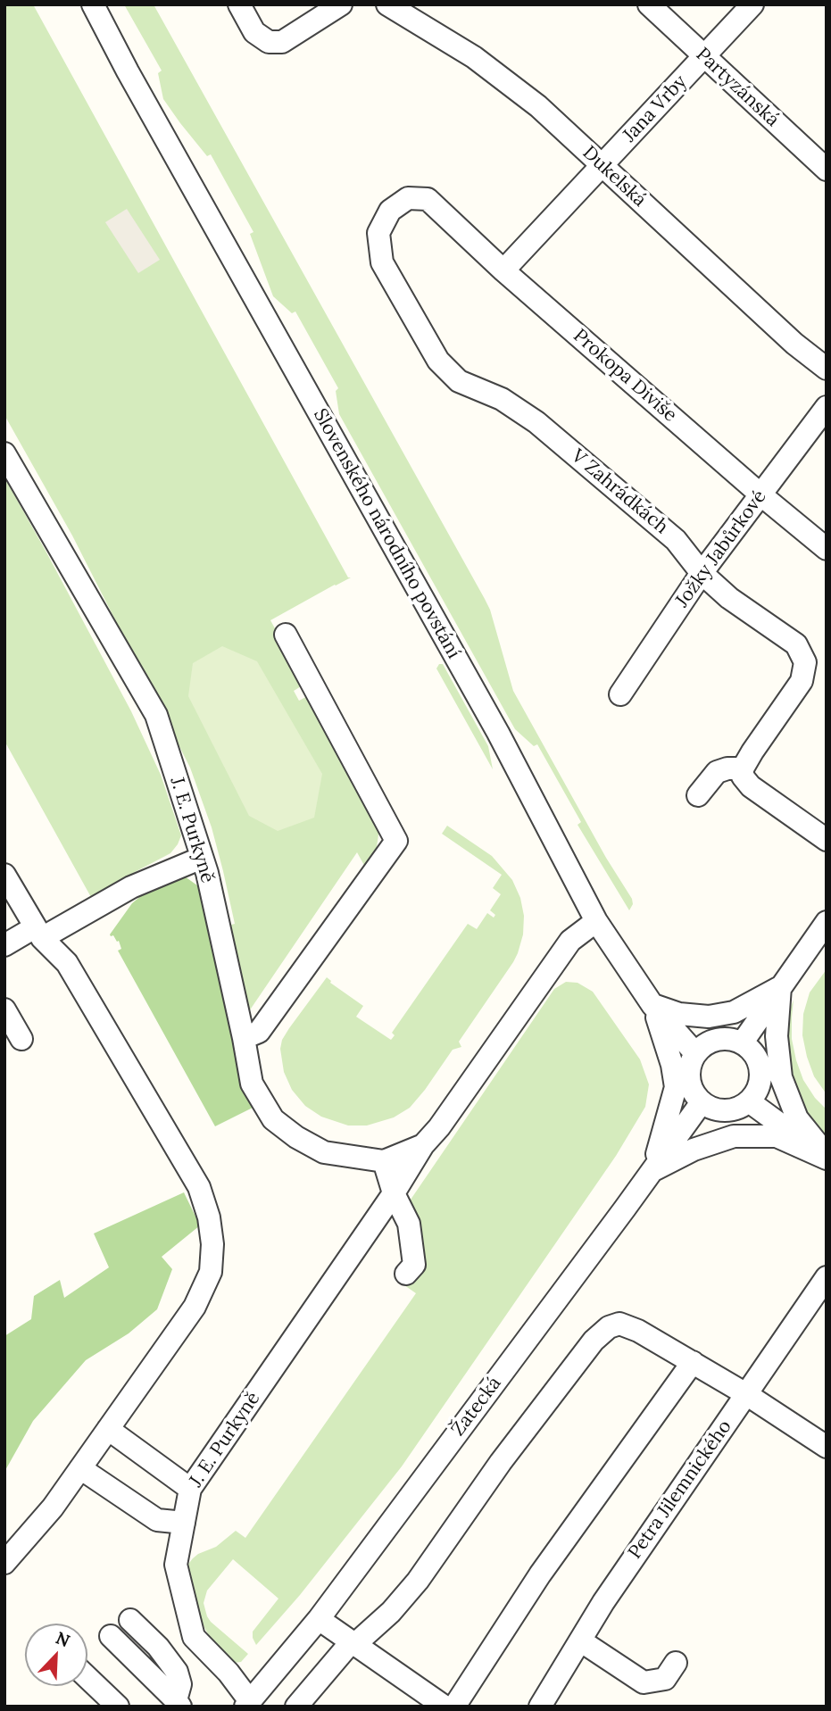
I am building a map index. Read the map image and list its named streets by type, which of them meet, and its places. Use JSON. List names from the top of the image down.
{
  "streets": {
    "street": [
      "Partyzánská",
      "Jana Vrby",
      "Dukelská",
      "Prokopa Diviše",
      "V Zahrádkách",
      "Slovenského národního povstání",
      "Jožky Jabůrkové",
      "J. E. Purkyně",
      "Žatecká",
      "Petra Jilemnického"
    ]
  },
  "crossings": [
    ["Partyzánská", "Jana Vrby"],
    ["Jana Vrby", "Dukelská"],
    ["Jana Vrby", "Prokopa Diviše"],
    ["Prokopa Diviše", "V Zahrádkách"],
    ["Prokopa Diviše", "Jožky Jabůrkové"],
    ["V Zahrádkách", "Jožky Jabůrkové"],
    ["Slovenského národního povstání", "J. E. Purkyně"],
    ["Slovenského národního povstání", "Žatecká"],
    ["J. E. Purkyně", "Žatecká"]
  ],
  "north": "top right"
}
